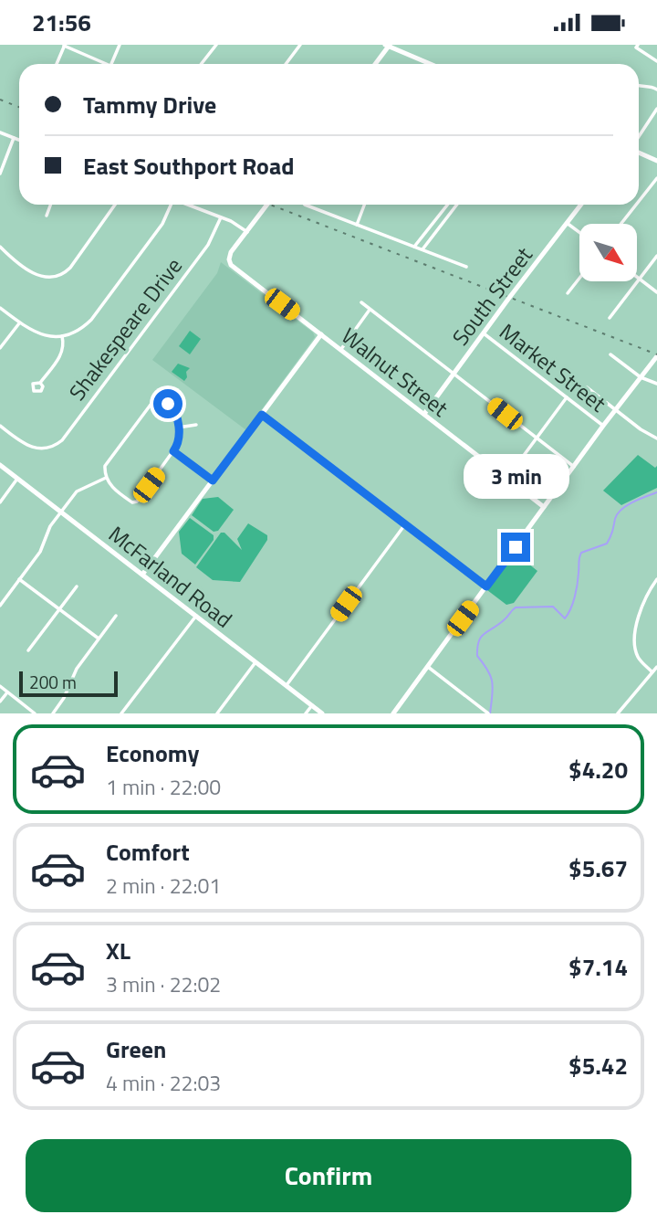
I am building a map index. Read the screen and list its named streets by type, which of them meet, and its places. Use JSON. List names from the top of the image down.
{
  "streets": {
    "street": [
      "South Street",
      "Shakespeare Drive",
      "Market Street",
      "Walnut Street",
      "McFarland Road"
    ]
  },
  "crossings": [
    ["South Street", "Market Street"],
    ["South Street", "Walnut Street"]
  ],
  "scale_bar": "200 m",
  "north": "bottom right",
  "page": {
    "status": "21:56",
    "banner": ["Tammy Drive", "East Southport Road"],
    "bubble": "3 min",
    "scale": "200 m",
    "list": [
      {
        "name": "Economy",
        "note": "1 min · 22:00",
        "value": "$4.20"
      },
      {
        "name": "Comfort",
        "note": "2 min · 22:01",
        "value": "$5.67"
      },
      {
        "name": "XL",
        "note": "3 min · 22:02",
        "value": "$7.14"
      },
      {
        "name": "Green",
        "note": "4 min · 22:03",
        "value": "$5.42"
      }
    ],
    "buttons": "Confirm"
  }
}
